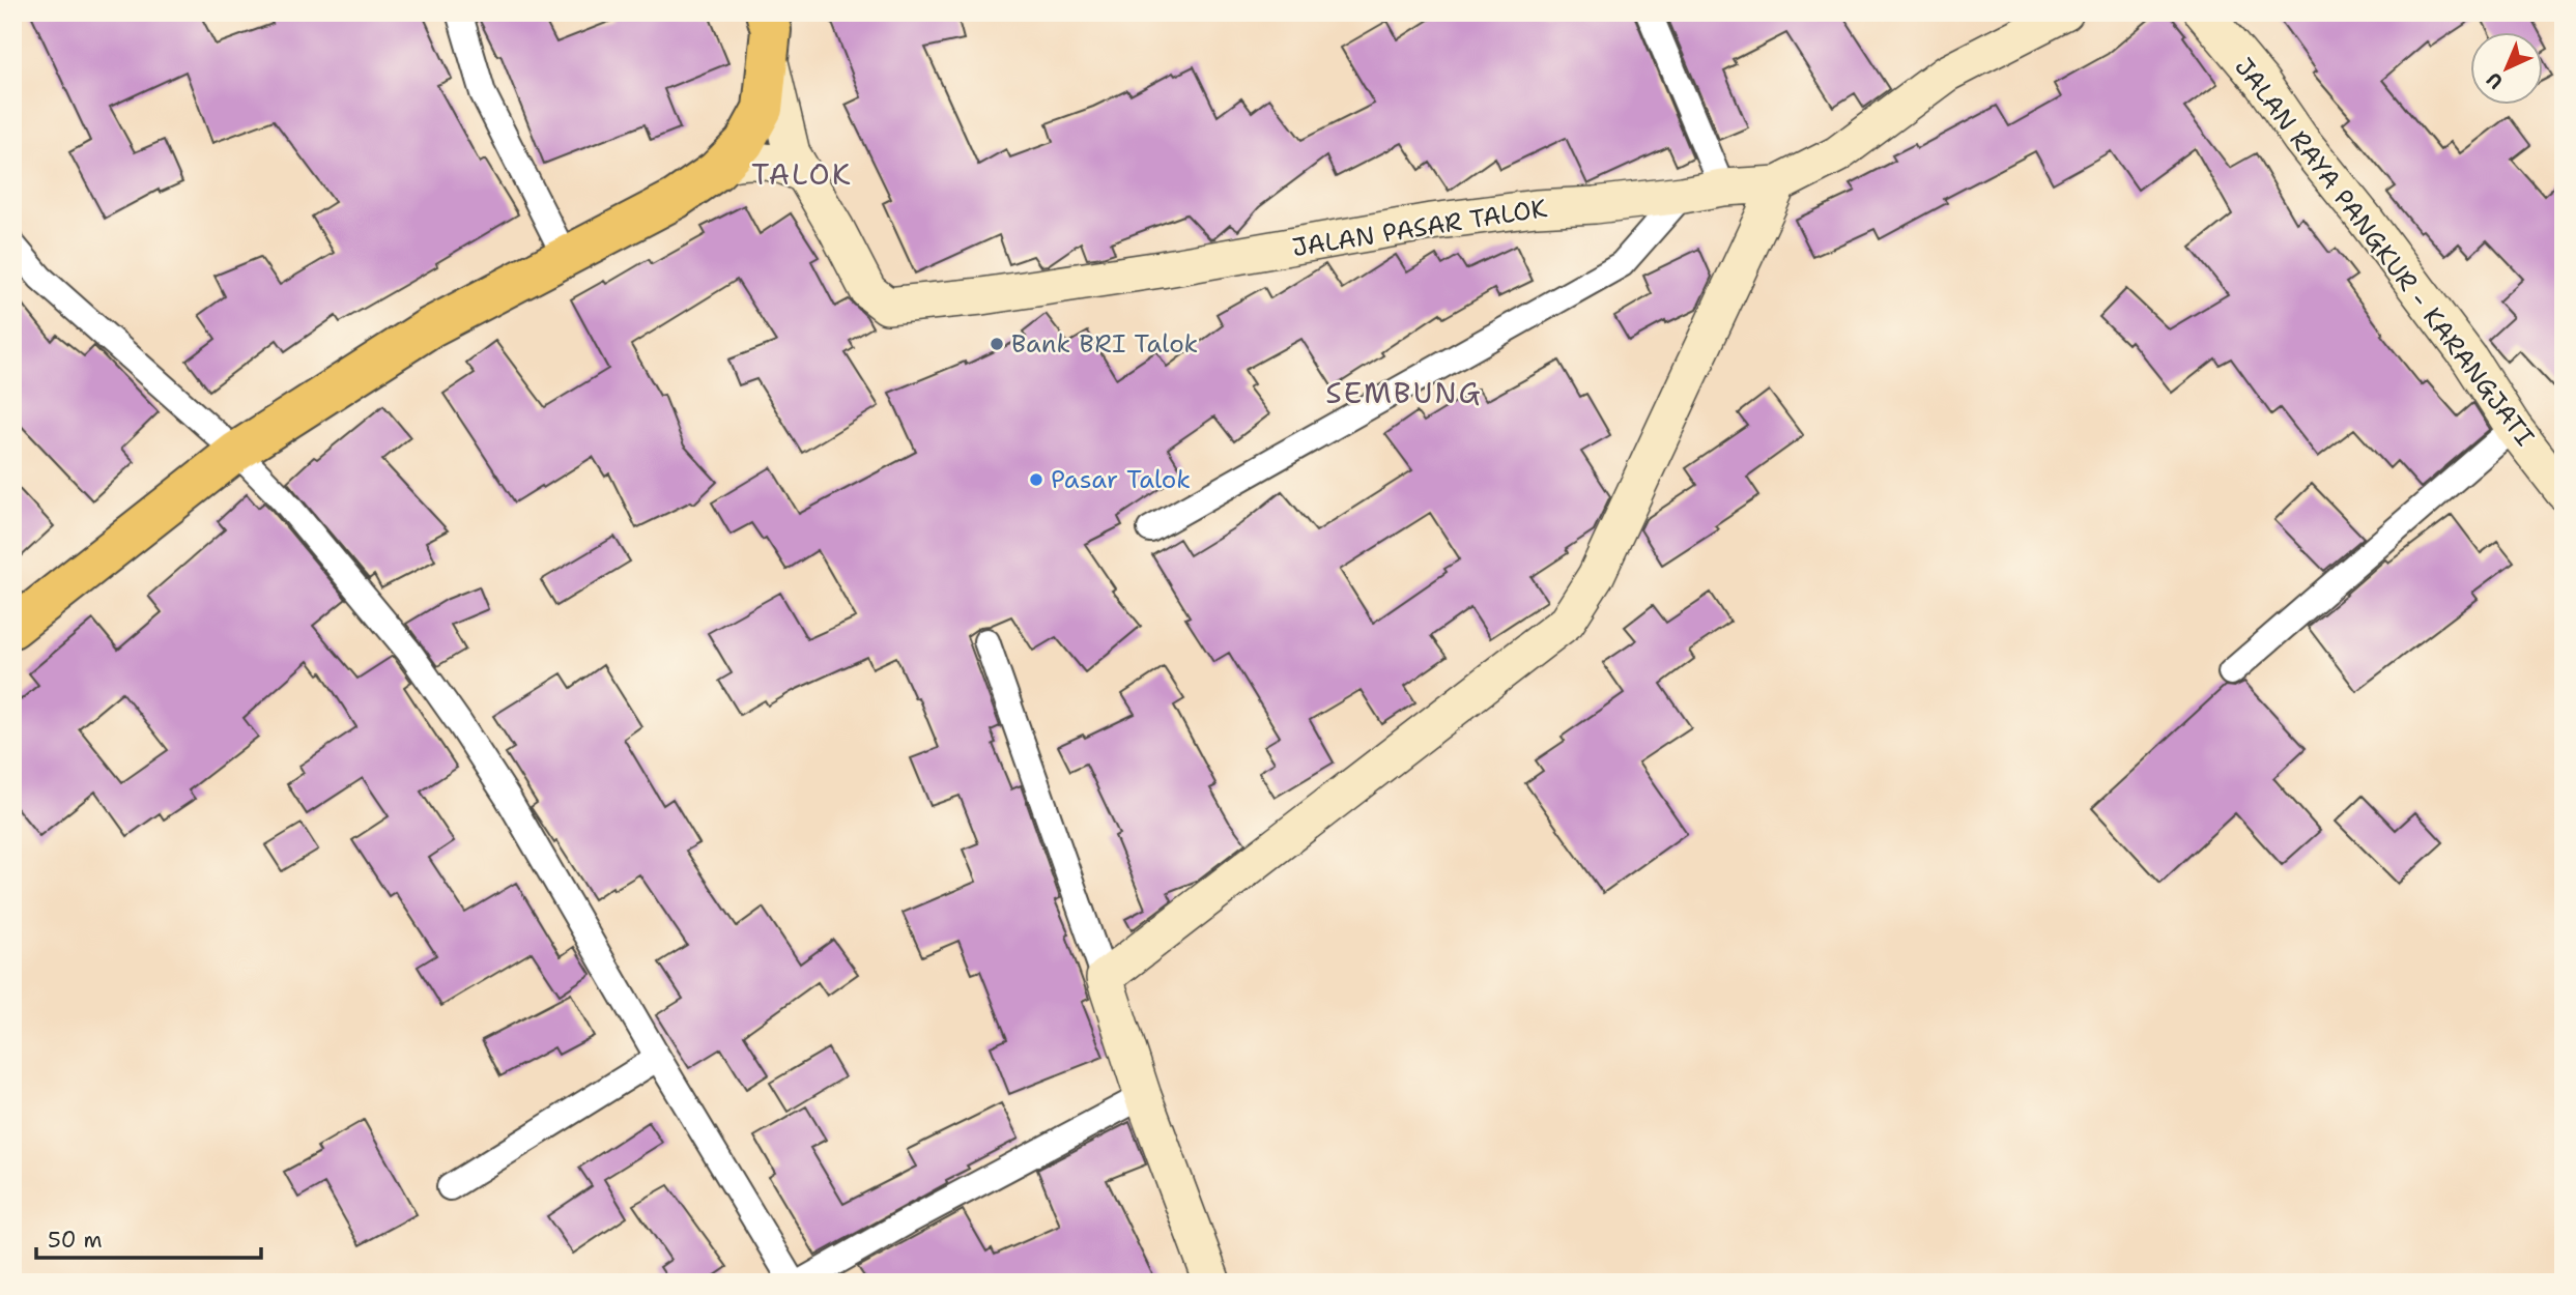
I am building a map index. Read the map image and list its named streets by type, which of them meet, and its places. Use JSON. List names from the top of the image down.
{
  "streets": {
    "main road": ["JALAN PASAR TALOK", "JALAN RAYA PANGKUR - KARANGJATI"]
  },
  "districts": ["TALOK", "SEMBUNG"],
  "places": ["Bank BRI Talok", "Pasar Talok"],
  "scale_bar": "50 m",
  "north": "bottom left"
}
